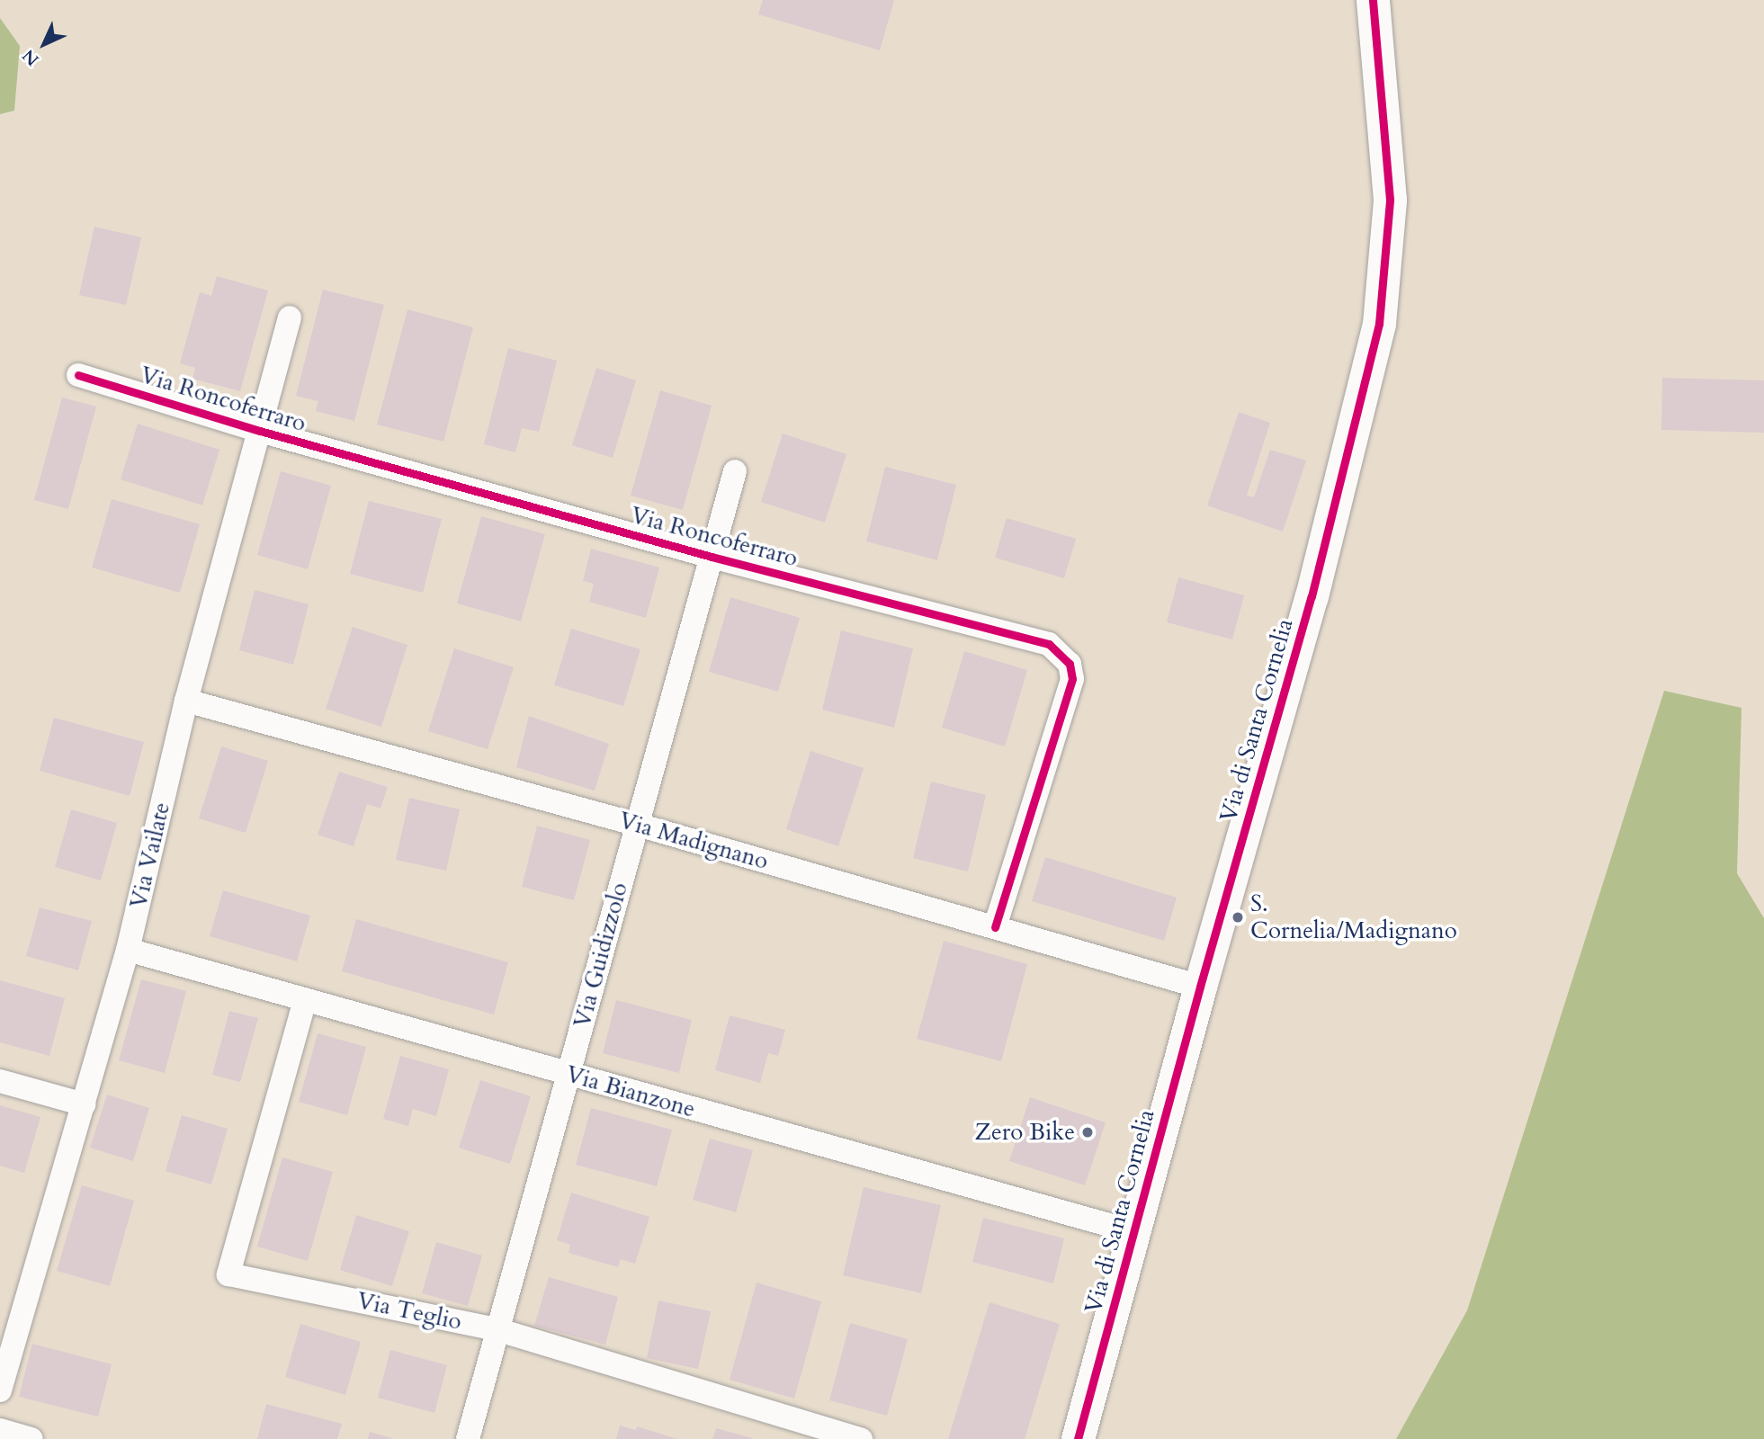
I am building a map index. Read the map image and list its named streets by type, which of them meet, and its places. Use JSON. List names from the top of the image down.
{
  "streets": {
    "street": [
      "Via Roncoferraro",
      "Via di Santa Cornelia",
      "Via Madignano",
      "Via Vailate",
      "Via Guidizzolo",
      "Via Bianzone",
      "Via Teglio"
    ]
  },
  "crossings": [
    ["Via Roncoferraro", "Via Madignano"],
    ["Via Roncoferraro", "Via Vailate"],
    ["Via Roncoferraro", "Via Guidizzolo"],
    ["Via di Santa Cornelia", "Via Madignano"],
    ["Via di Santa Cornelia", "Via Bianzone"],
    ["Via Madignano", "Via Vailate"],
    ["Via Madignano", "Via Guidizzolo"],
    ["Via Vailate", "Via Bianzone"],
    ["Via Guidizzolo", "Via Bianzone"],
    ["Via Guidizzolo", "Via Teglio"],
    ["Via Bianzone", "Via Teglio"]
  ],
  "places": ["S. Cornelia/Madignano", "Zero Bike"],
  "north": "bottom left"
}
